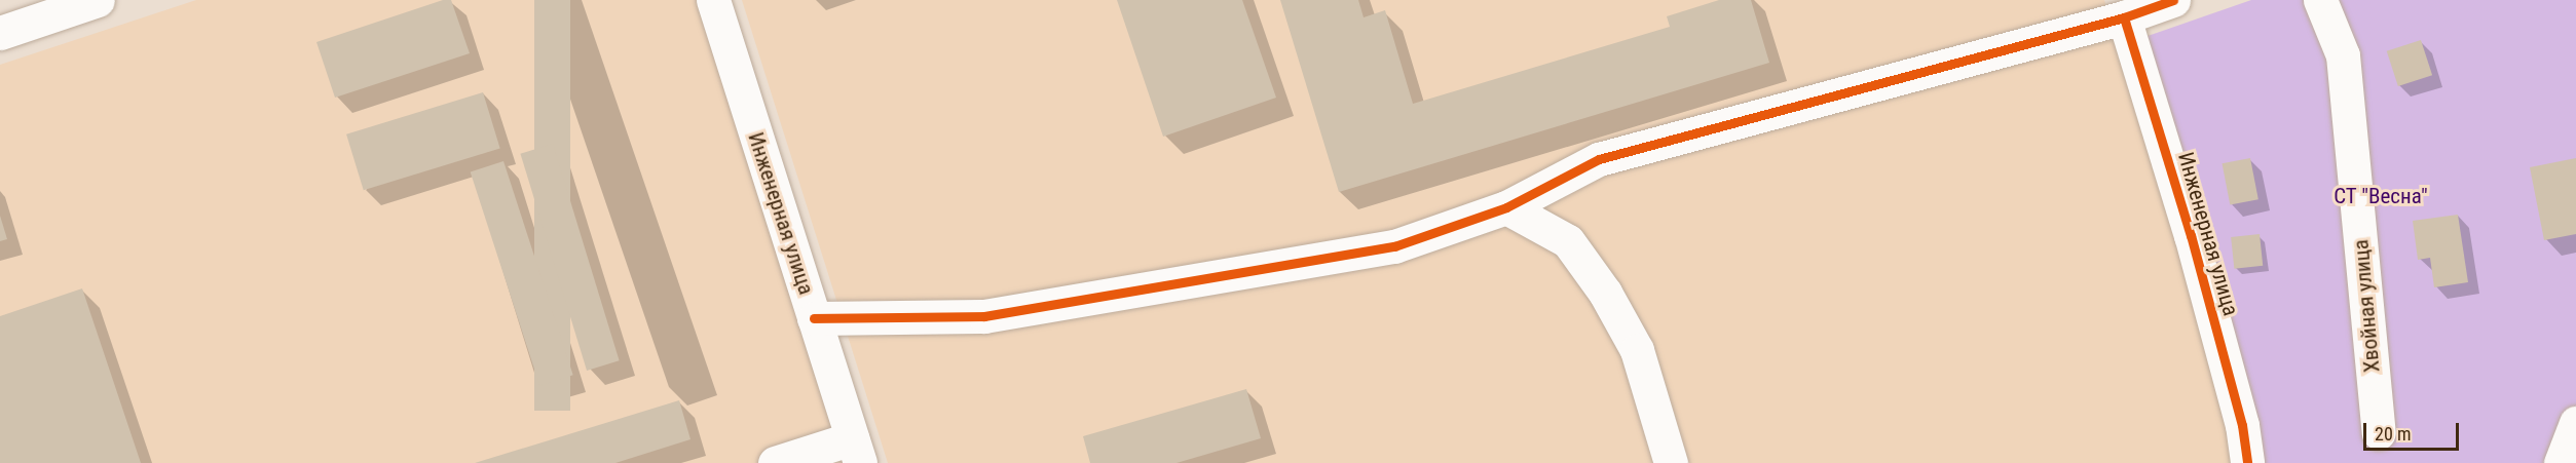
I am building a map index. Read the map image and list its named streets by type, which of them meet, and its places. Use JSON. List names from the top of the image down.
{
  "streets": {
    "street": ["Инженерная улица", "Хвойная улица"]
  },
  "parks": ["СТ \"Весна\""],
  "scale_bar": "20 m"
}
